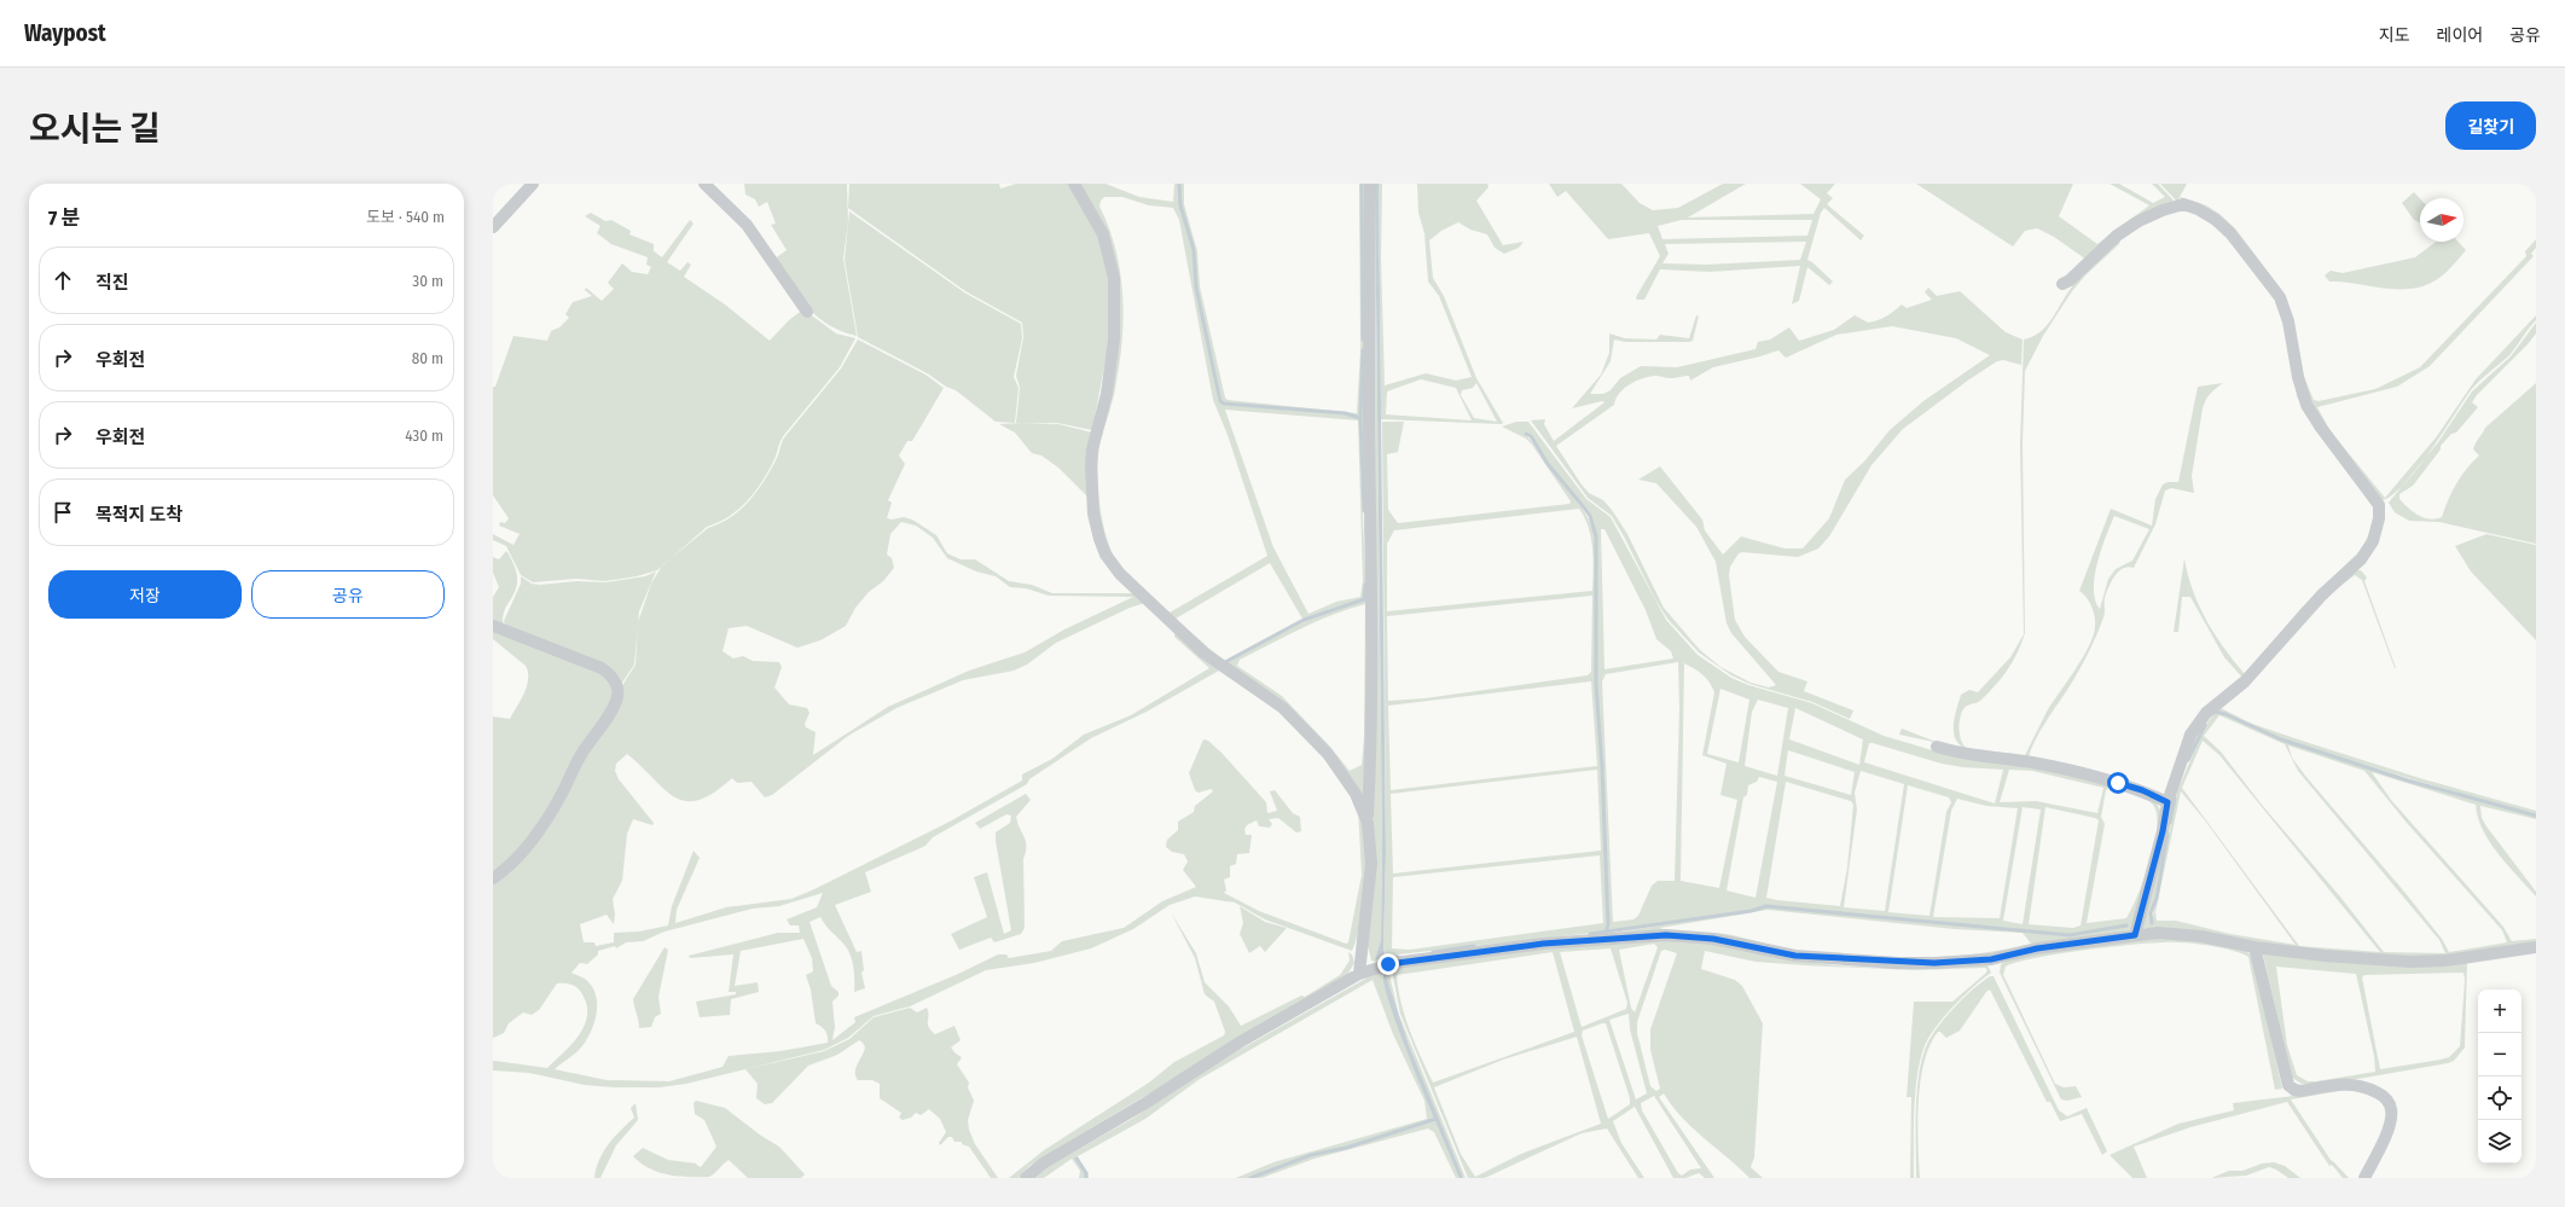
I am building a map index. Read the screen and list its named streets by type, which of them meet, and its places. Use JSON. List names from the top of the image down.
{
  "north": "right",
  "page": {
    "header": "Waypost",
    "nav": ["지도", "레이어", "공유"],
    "title": "오시는 길",
    "buttons": [
      "길찾기",
      ["저장", "공유"]
    ],
    "heading": ["7 분", "도보 · 540 m"],
    "list": [
      ["직진", "30 m"],
      ["우회전", "80 m"],
      ["우회전", "430 m"],
      "목적지 도착"
    ],
    "map_buttons": ["+", "−"]
  }
}
